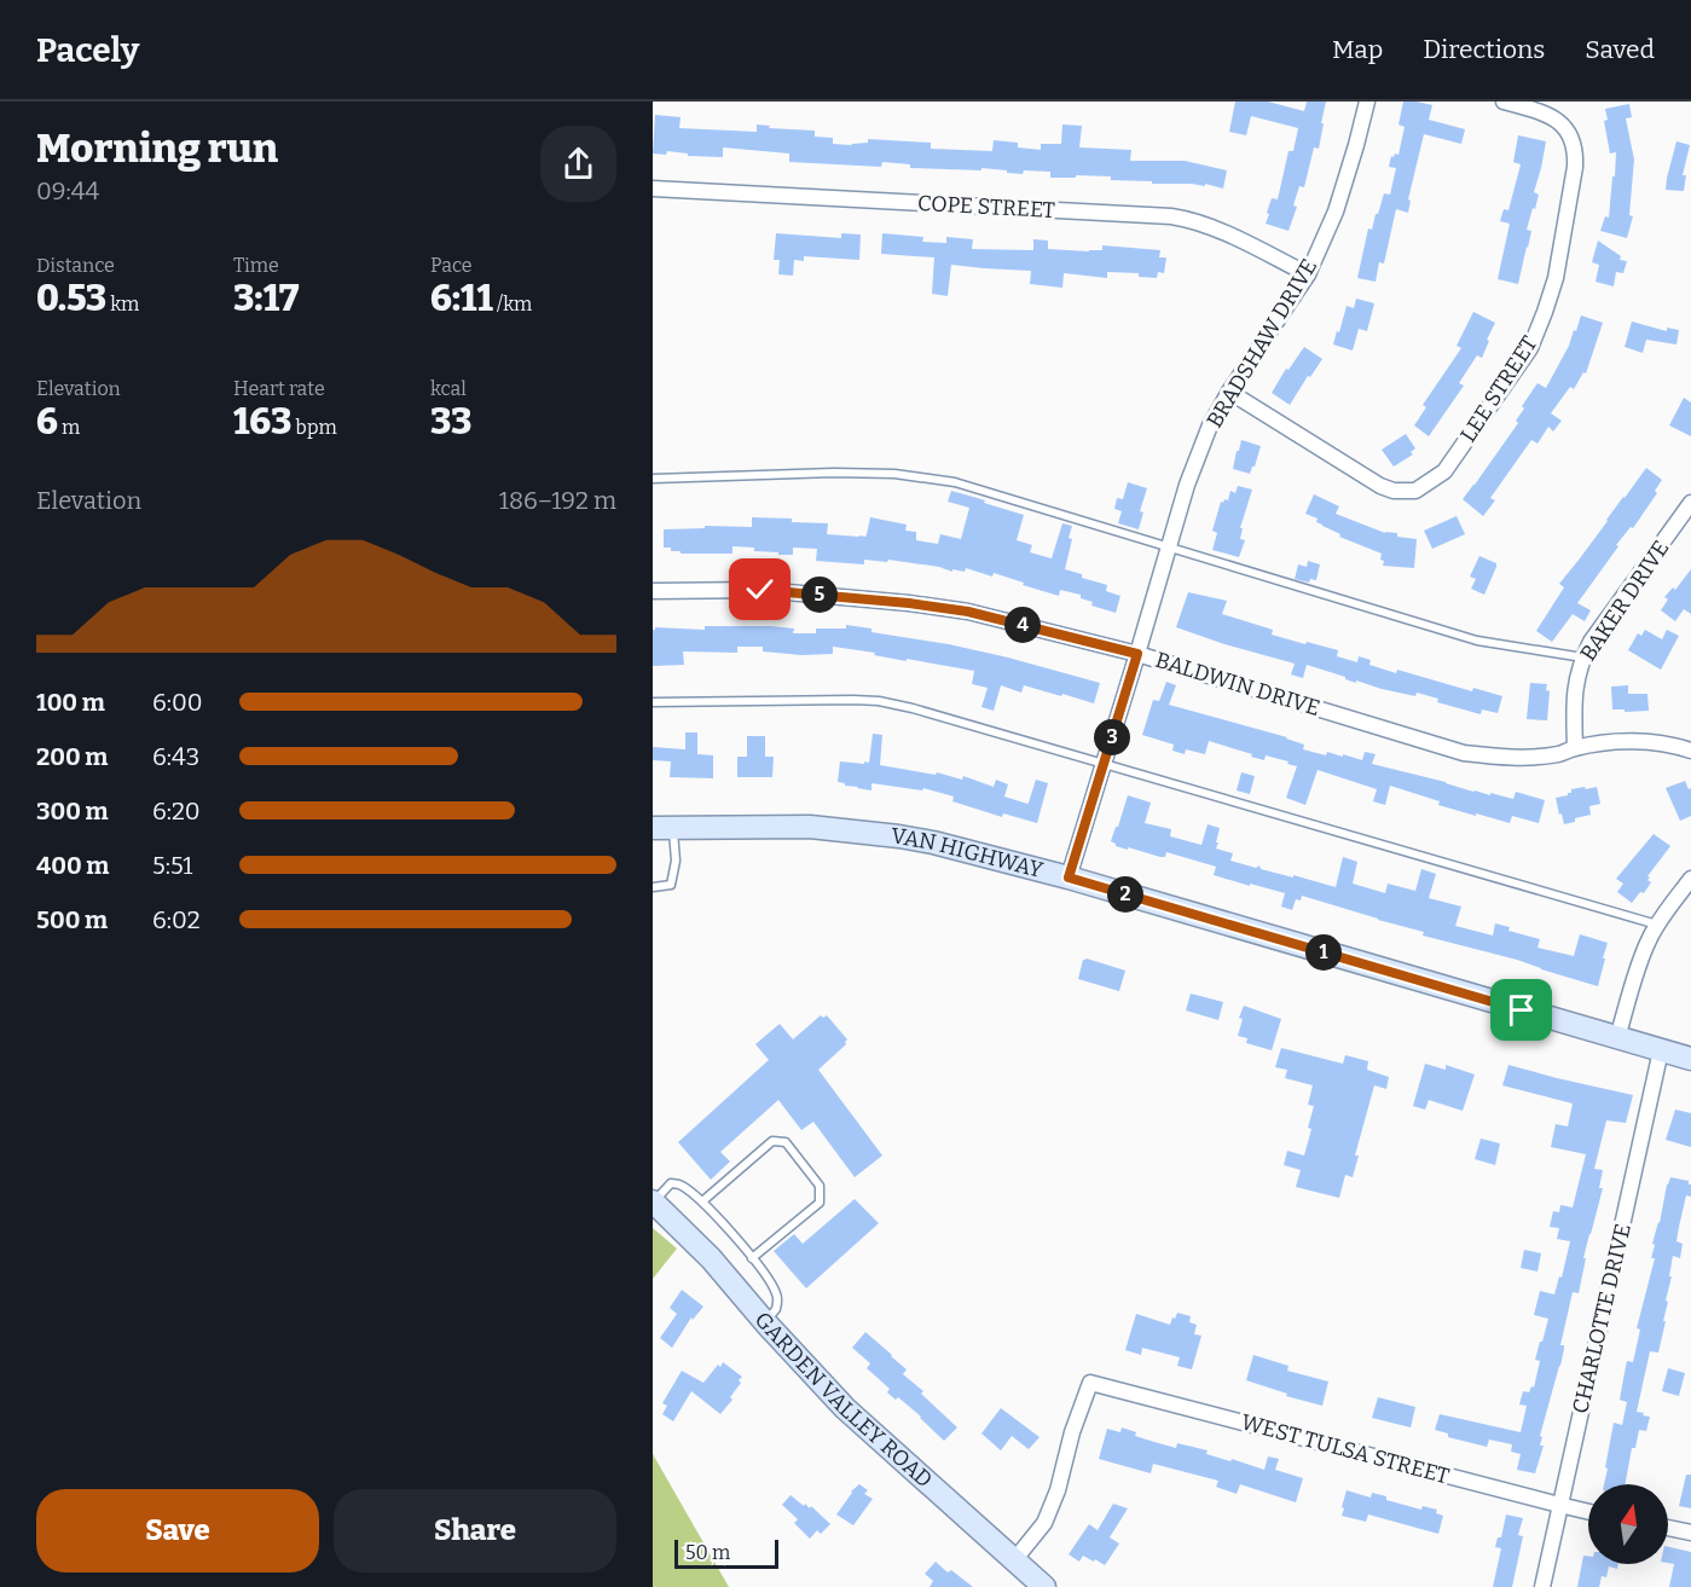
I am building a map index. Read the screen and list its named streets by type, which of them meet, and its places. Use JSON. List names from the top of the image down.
{
  "streets": {
    "main road": ["VAN HIGHWAY", "GARDEN VALLEY ROAD"],
    "street": [
      "COPE STREET",
      "BRADSHAW DRIVE",
      "LEE STREET",
      "BAKER DRIVE",
      "BALDWIN DRIVE",
      "CHARLOTTE DRIVE",
      "WEST TULSA STREET"
    ]
  },
  "crossings": [
    ["COPE STREET", "BRADSHAW DRIVE"],
    ["BRADSHAW DRIVE", "LEE STREET"],
    ["BRADSHAW DRIVE", "BALDWIN DRIVE"],
    ["BRADSHAW DRIVE", "VAN HIGHWAY"],
    ["BAKER DRIVE", "BALDWIN DRIVE"],
    ["VAN HIGHWAY", "CHARLOTTE DRIVE"],
    ["CHARLOTTE DRIVE", "WEST TULSA STREET"],
    ["GARDEN VALLEY ROAD", "WEST TULSA STREET"]
  ],
  "scale_bar": "50 m",
  "north": "top",
  "page": {
    "header": "Pacely",
    "nav": ["Map", "Directions", "Saved"],
    "heading": ["Morning run", "09:44"],
    "stats": [
      ["Distance", "0.53 km"],
      ["Time", "3:17"],
      ["Pace", "6:11 /km"],
      ["Elevation", "6 m"],
      ["Heart rate", "163 bpm"],
      ["kcal", "33"]
    ],
    "chart": ["Elevation", "186–192 m"],
    "pins": [
      "5",
      "4",
      "3",
      "2",
      "1"
    ],
    "list": [
      {
        "name": "100 m",
        "note": "6:00"
      },
      {
        "name": "200 m",
        "note": "6:43"
      },
      {
        "name": "300 m",
        "note": "6:20"
      },
      {
        "name": "400 m",
        "note": "5:51"
      },
      {
        "name": "500 m",
        "note": "6:02"
      }
    ],
    "buttons": ["Save", "Share"],
    "scale": "50 m"
  }
}
